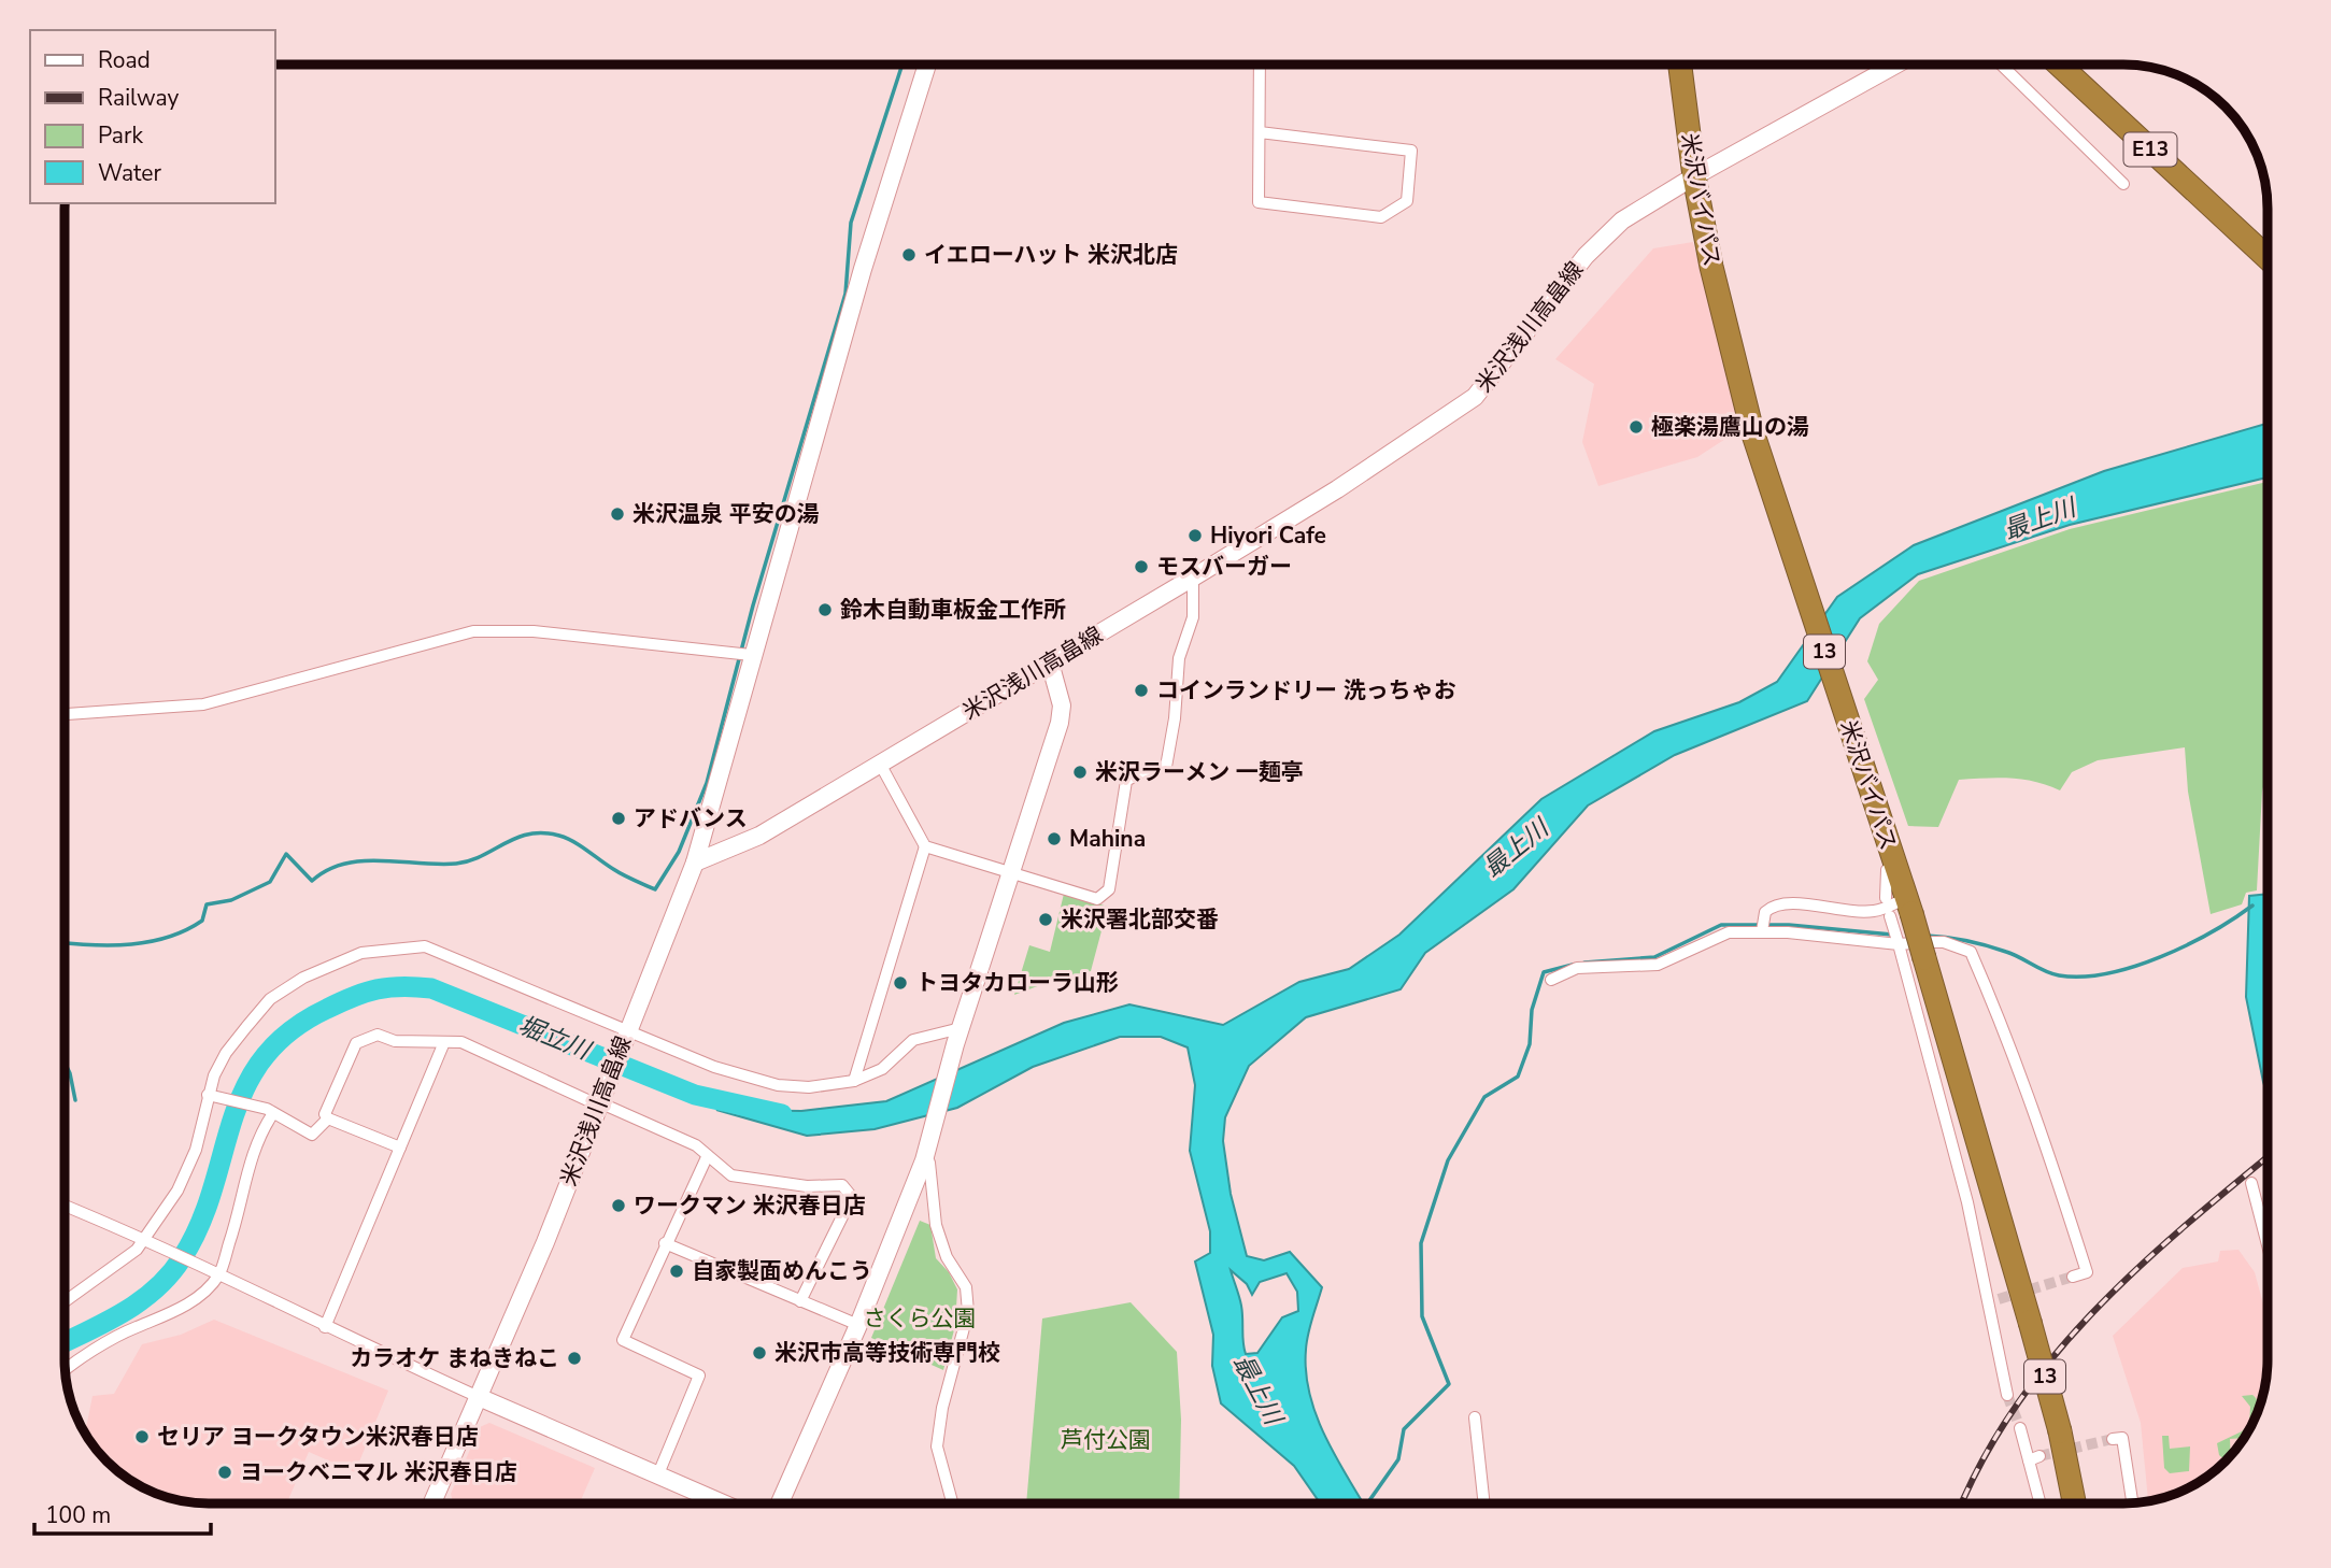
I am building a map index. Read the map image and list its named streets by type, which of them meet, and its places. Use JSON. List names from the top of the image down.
{
  "streets": {
    "highway": ["E13", "米沢バイパス", "13"],
    "main road": ["米沢浅川高畠線"]
  },
  "crossings": [
    ["米沢バイパス", "米沢浅川高畠線"]
  ],
  "water": ["最上川", "堀立川"],
  "parks": ["さくら公園", "芦付公園"],
  "places": [
    "イエローハット 米沢北店",
    "極楽湯鷹山の湯",
    "米沢温泉 平安の湯",
    "Hiyori Cafe",
    "モスバーガー",
    "鈴木自動車板金工作所",
    "コインランドリー 洗っちゃお",
    "米沢ラーメン 一麺亭",
    "アドバンス",
    "Mahina",
    "米沢署北部交番",
    "トヨタカローラ山形",
    "ワークマン 米沢春日店",
    "自家製面めんこう",
    "米沢市高等技術専門校",
    "カラオケ まねきねこ",
    "セリア ヨークタウン米沢春日店",
    "ヨークベニマル 米沢春日店"
  ],
  "legend": [
    "Road",
    "Railway",
    "Park",
    "Water"
  ],
  "scale_bar": "100 m"
}
